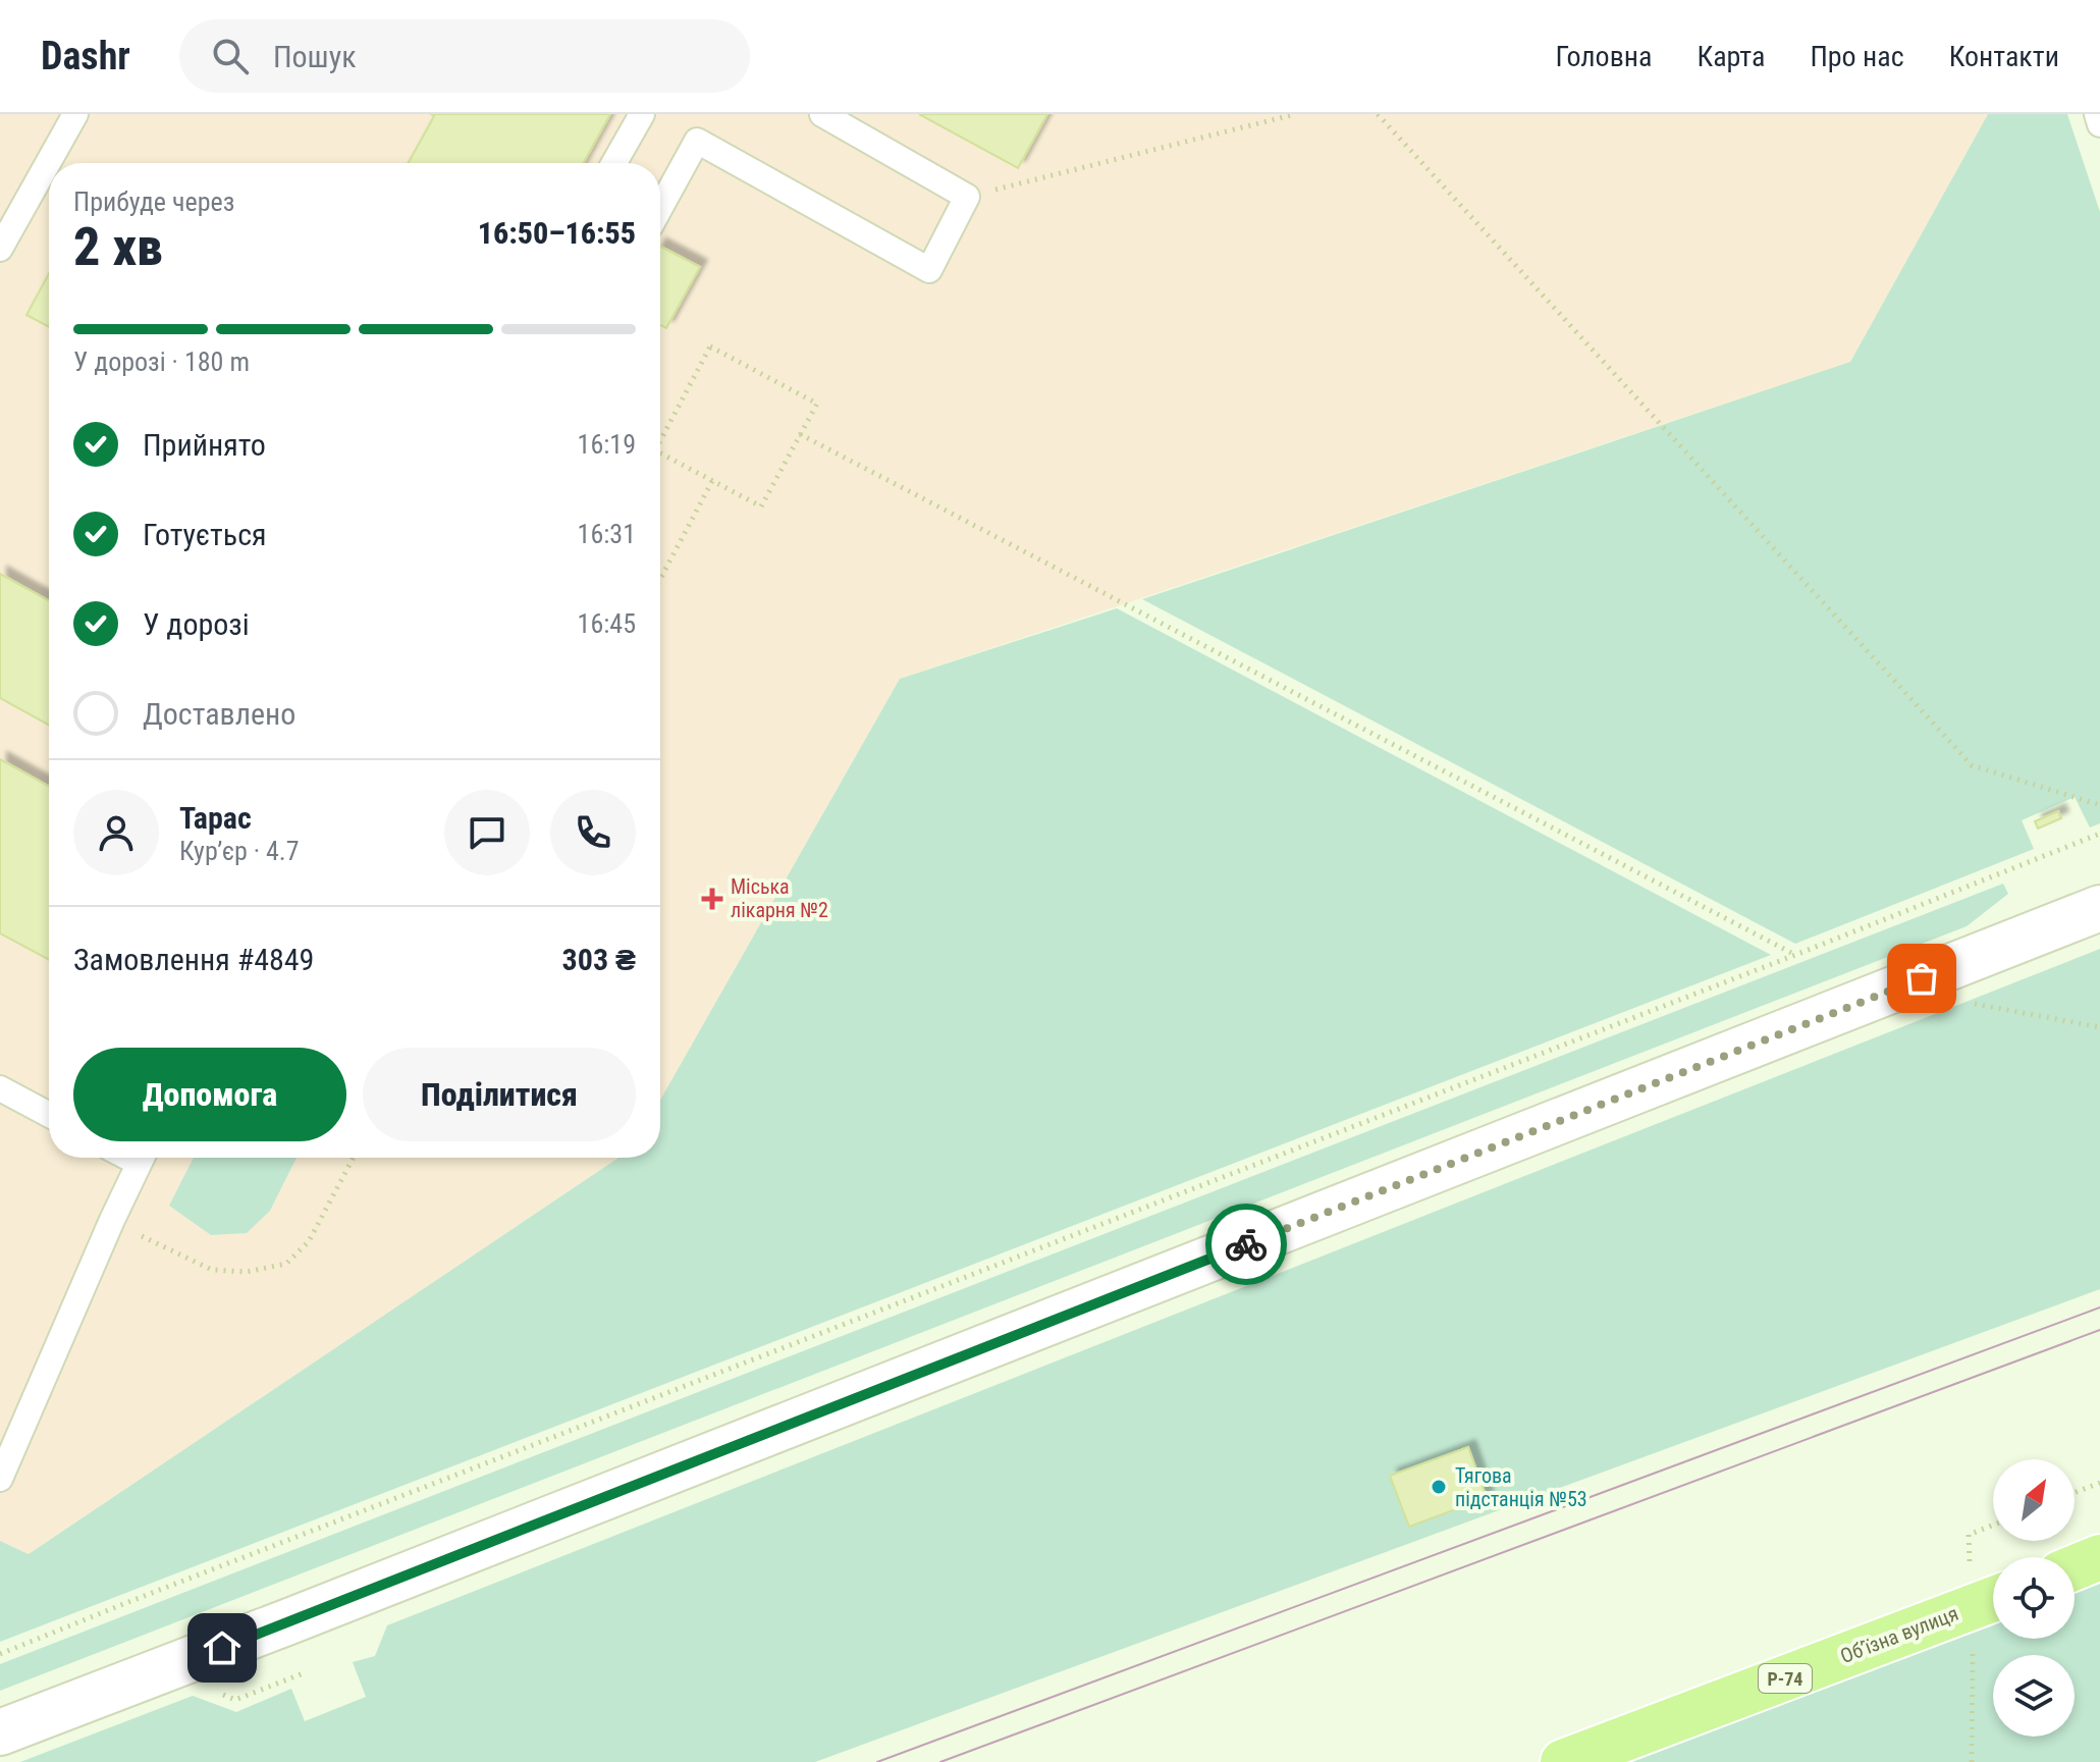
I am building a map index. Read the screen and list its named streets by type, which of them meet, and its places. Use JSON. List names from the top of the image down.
{
  "streets": {
    "main road": ["Обʼїзна вулиця", "Р-74"]
  },
  "places": {
    "health": ["Міська лікарня №2"],
    "other": ["Тягова підстанція №53"]
  },
  "north": "top right",
  "page": {
    "header": "Dashr",
    "search": "Пошук",
    "nav": [
      "Головна",
      "Карта",
      "Про нас",
      "Контакти"
    ],
    "heading": ["2 хв", "Прибуде через", "16:50–16:55"],
    "panel": [
      "Тарас",
      "Кур’єр · 4.7",
      "Замовлення #4849",
      "303 ₴"
    ],
    "bar": "У дорозі · 180 m",
    "list": [
      ["Прийнято", "16:19"],
      ["Готується", "16:31"],
      ["У дорозі", "16:45"],
      "Доставлено"
    ],
    "buttons": ["Допомога", "Поділитися"]
  }
}
